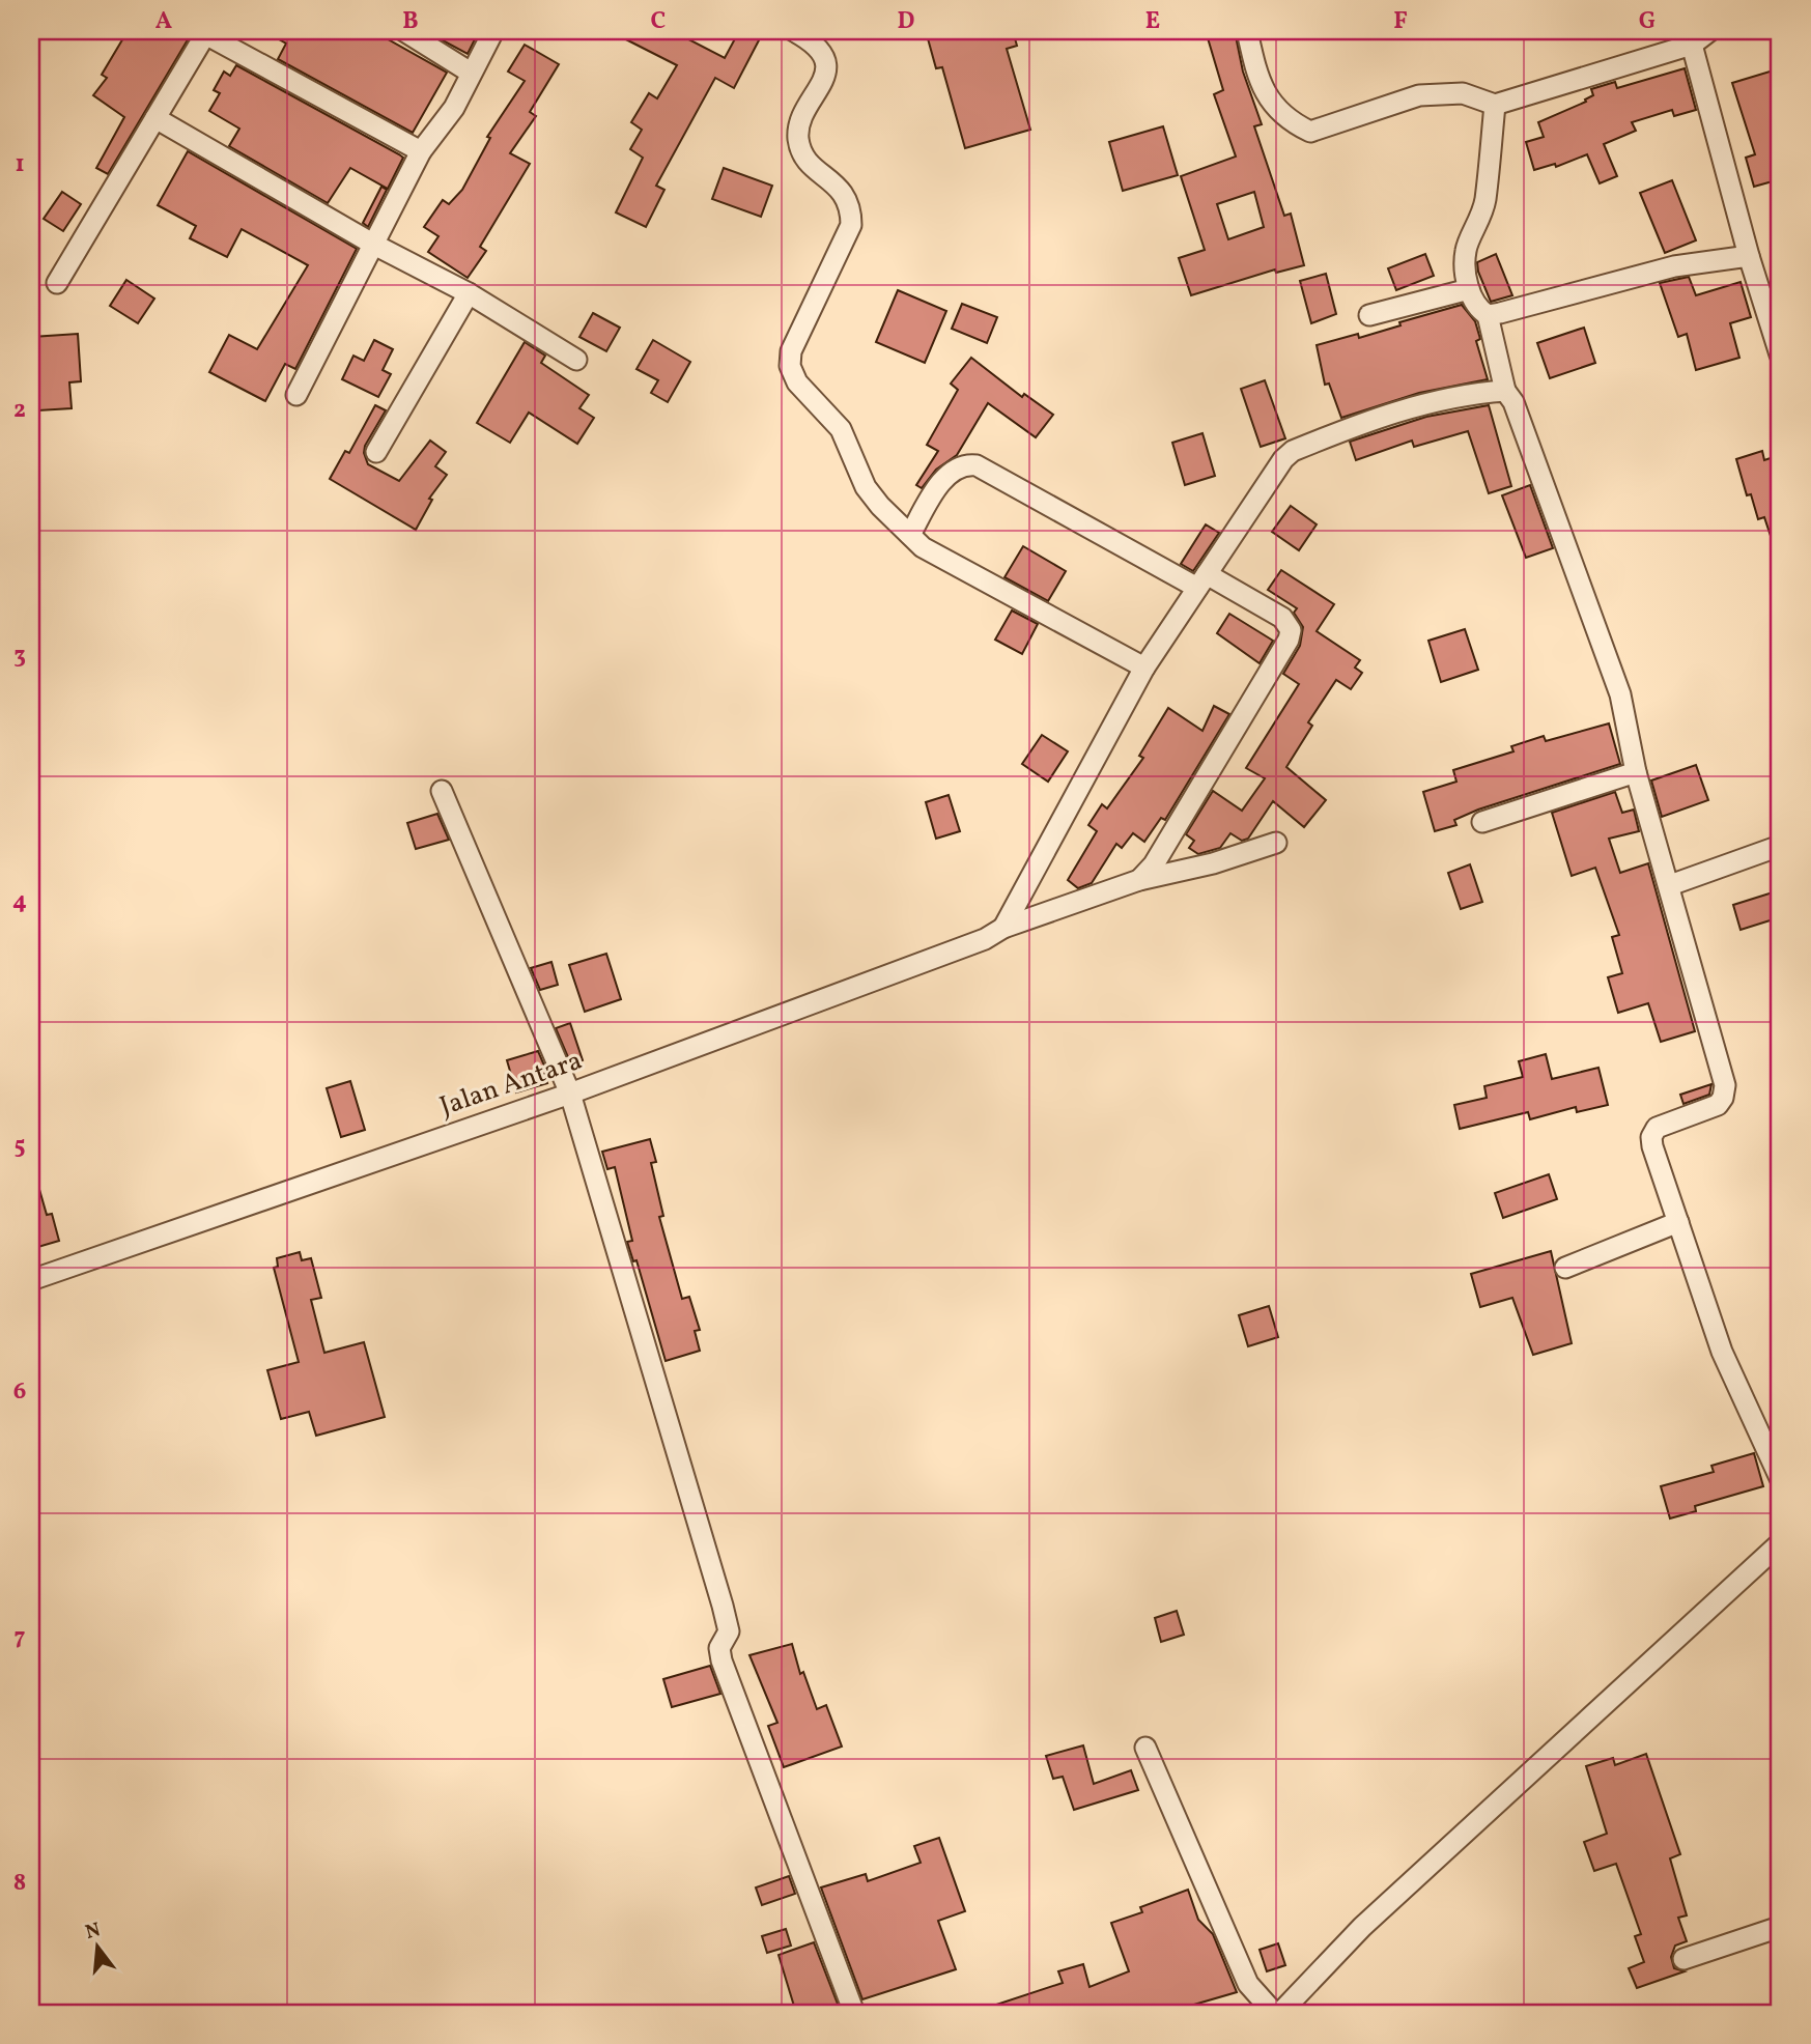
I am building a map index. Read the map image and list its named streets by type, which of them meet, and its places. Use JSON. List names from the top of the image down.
{
  "streets": {
    "street": ["Jalan Antara"]
  },
  "north": "top",
  "grid": {
    "columns": [
      "A",
      "B",
      "C",
      "D",
      "E",
      "F",
      "G"
    ],
    "rows": [
      "1",
      "2",
      "3",
      "4",
      "5",
      "6",
      "7",
      "8"
    ]
  }
}
